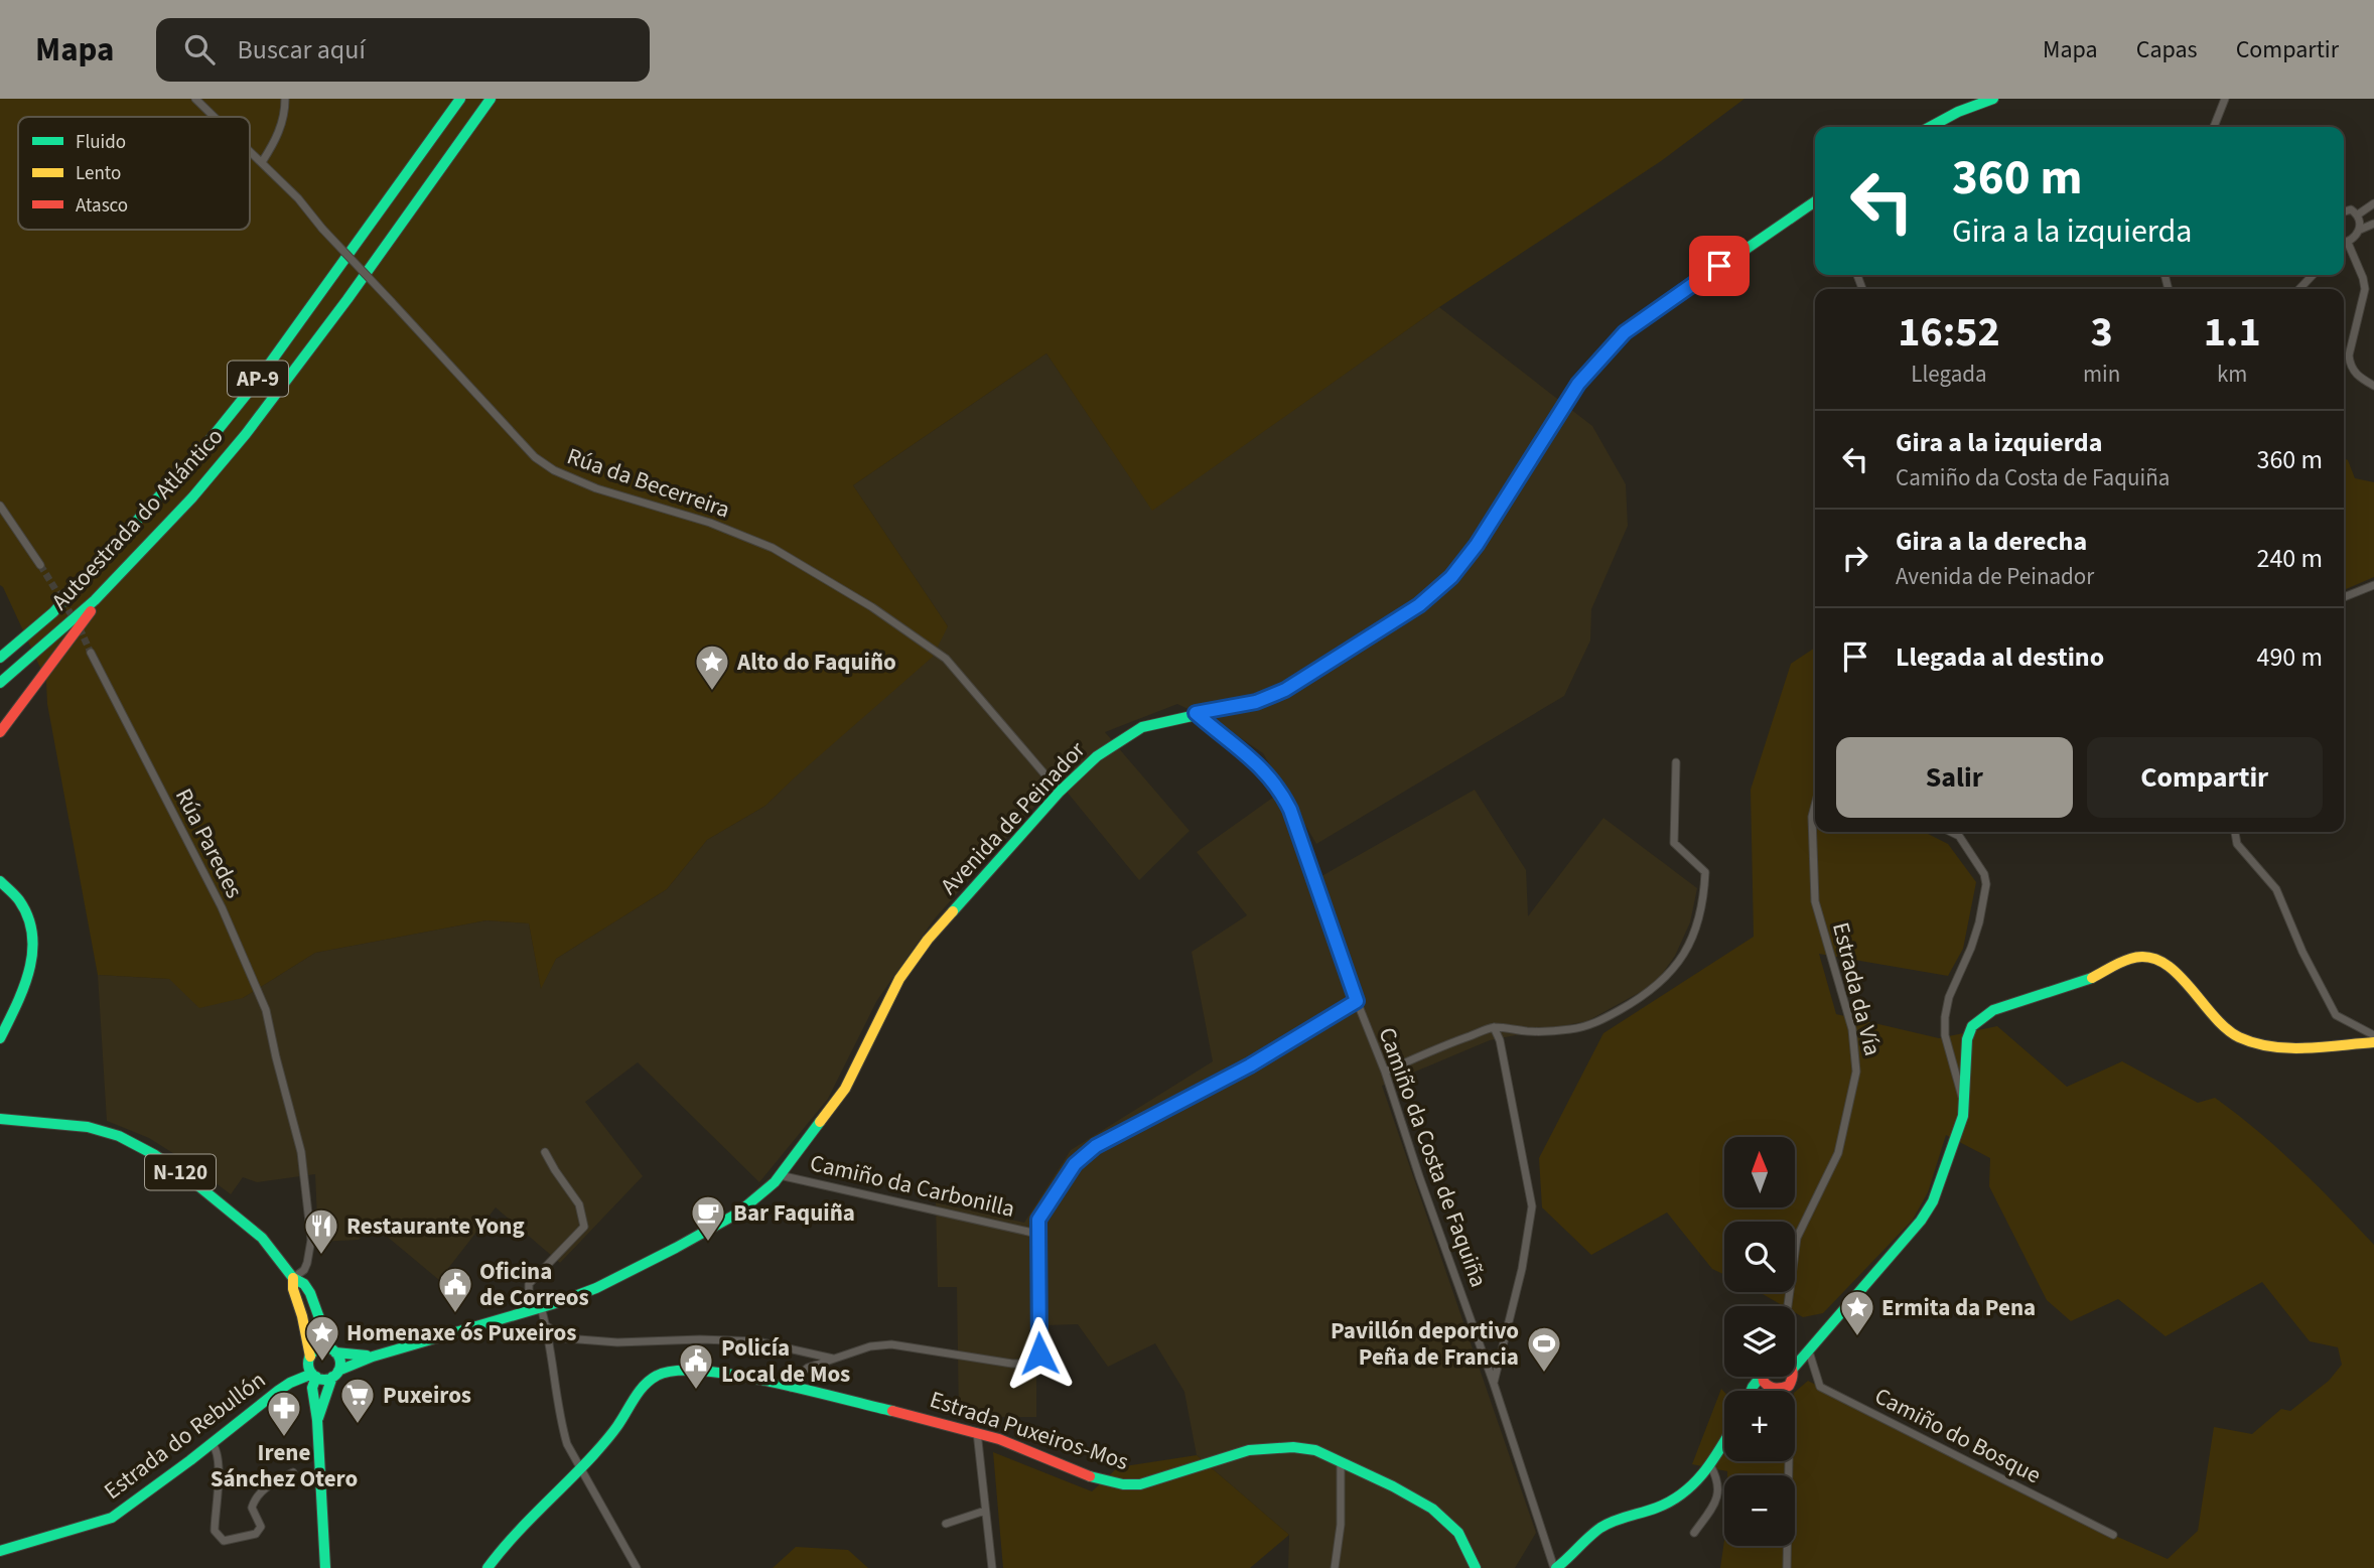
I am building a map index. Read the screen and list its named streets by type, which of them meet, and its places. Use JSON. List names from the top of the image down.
{
  "streets": {
    "main road": [
      "AP-9",
      "Autoestrada do Atlántico",
      "Avenida de Peinador",
      "N-120",
      "Estrada Puxeiros-Mos",
      "Estrada do Rebullón"
    ],
    "street": [
      "Rúa da Becerreira",
      "Rúa Paredes",
      "Estrada da Vía",
      "Camiño da Costa de Faquiña",
      "Camiño da Carbonilla",
      "Camiño do Bosque"
    ]
  },
  "crossings": [
    ["Rúa da Becerreira", "Avenida de Peinador"],
    ["Avenida de Peinador", "Camiño da Costa de Faquiña"],
    ["Avenida de Peinador", "N-120"],
    ["Avenida de Peinador", "Camiño da Carbonilla"],
    ["Avenida de Peinador", "Estrada do Rebullón"],
    ["Rúa Paredes", "N-120"],
    ["N-120", "Estrada do Rebullón"]
  ],
  "places": {
    "place": ["Alto do Faquiño", "Ermita da Pena", "Homenaxe ós Puxeiros"],
    "cafe": ["Bar Faquiña"],
    "restaurant": ["Restaurante Yong"],
    "public building": ["Oficina de Correos", "Policía Local de Mos"],
    "sports": ["Pavillón deportivo Peña de Francia"],
    "supermarket": ["Puxeiros"],
    "pharmacy": ["Irene Sánchez Otero"]
  },
  "legend": ["Fluido", "Lento", "Atasco"],
  "north": "top",
  "page": {
    "header": "Mapa",
    "search": "Buscar aquí",
    "nav": ["Mapa", "Capas", "Compartir"],
    "turn": ["360 m", "Gira a la izquierda"],
    "eta": [
      "16:52",
      "Llegada",
      "3",
      "min",
      "1.1",
      "km"
    ],
    "list": [
      {
        "name": "Gira a la izquierda",
        "note": "Camiño da Costa de Faquiña",
        "value": "360 m"
      },
      {
        "name": "Gira a la derecha",
        "note": "Avenida de Peinador",
        "value": "240 m"
      },
      {
        "name": "Llegada al destino",
        "value": "490 m"
      }
    ],
    "buttons": ["Salir", "Compartir"],
    "map_buttons": ["+", "−"]
  }
}
